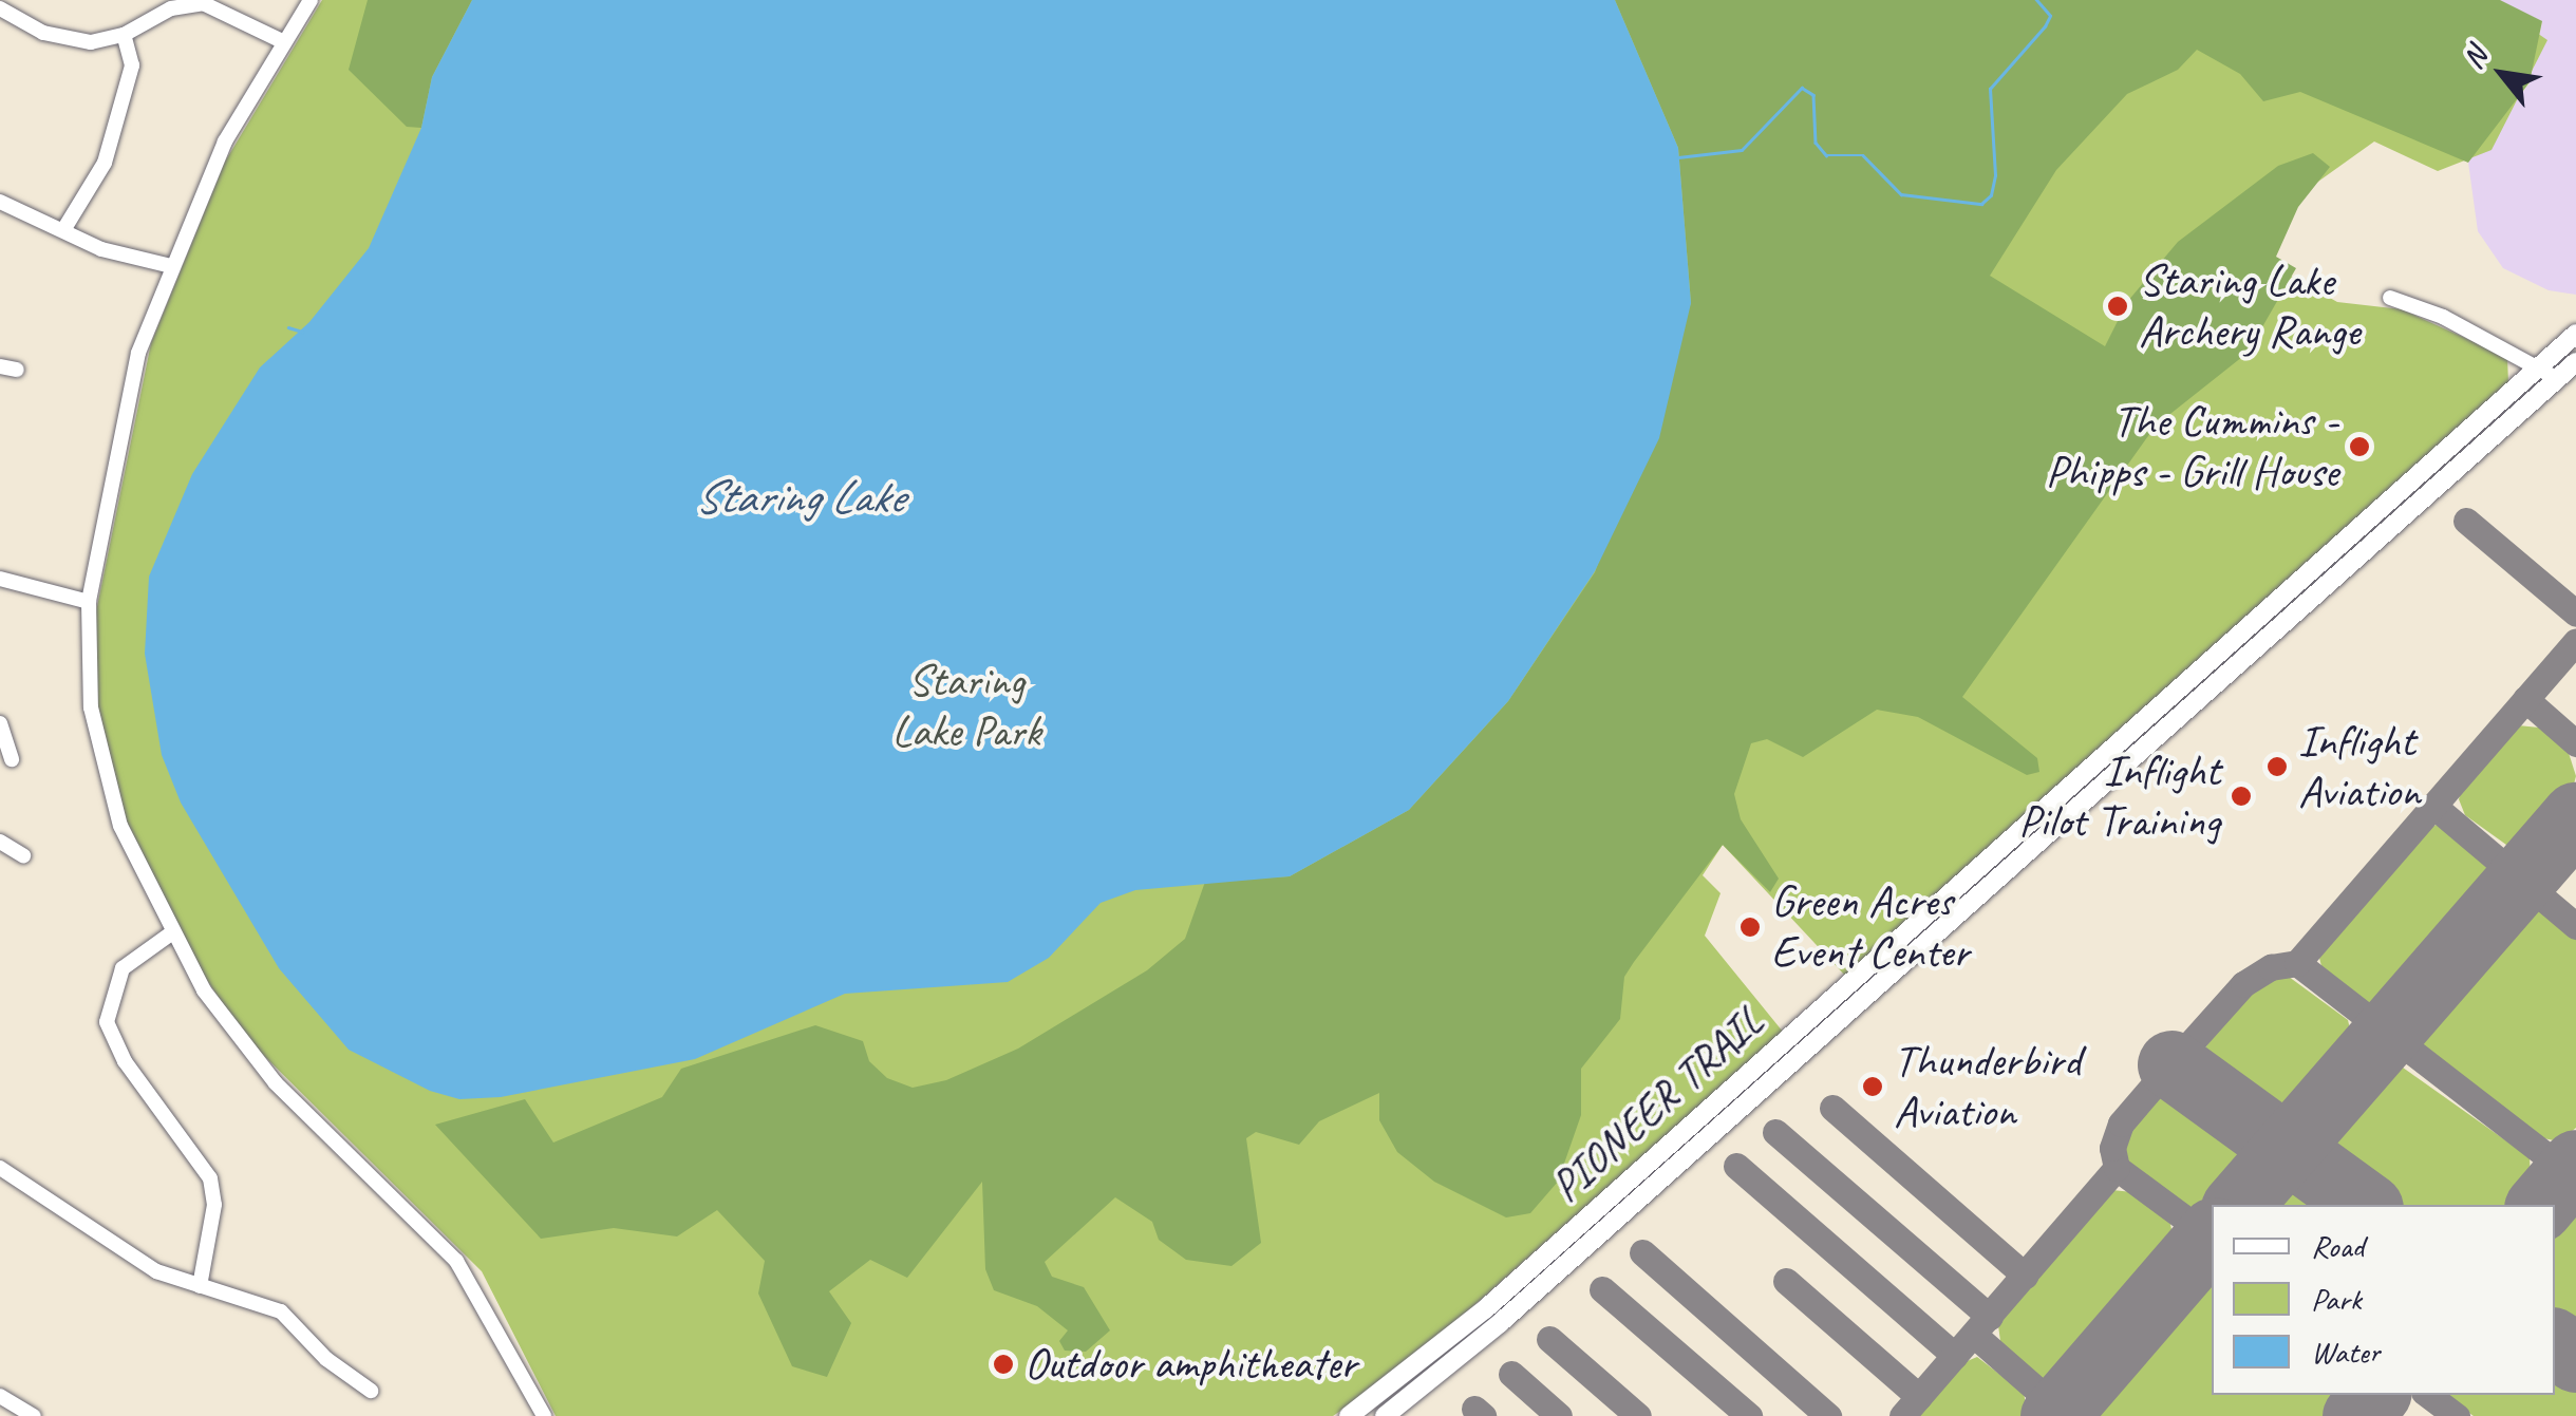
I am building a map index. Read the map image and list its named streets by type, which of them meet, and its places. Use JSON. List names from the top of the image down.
{
  "streets": {
    "main road": ["PIONEER TRAIL"]
  },
  "water": ["Staring Lake"],
  "parks": ["Staring Lake Park"],
  "places": [
    "Staring Lake Archery Range",
    "The Cummins - Phipps - Grill House",
    "Inflight Aviation",
    "Inflight Pilot Training",
    "Green Acres Event Center",
    "Thunderbird Aviation",
    "Outdoor amphitheater"
  ],
  "legend": ["Road", "Park", "Water"],
  "north": "top left"
}
